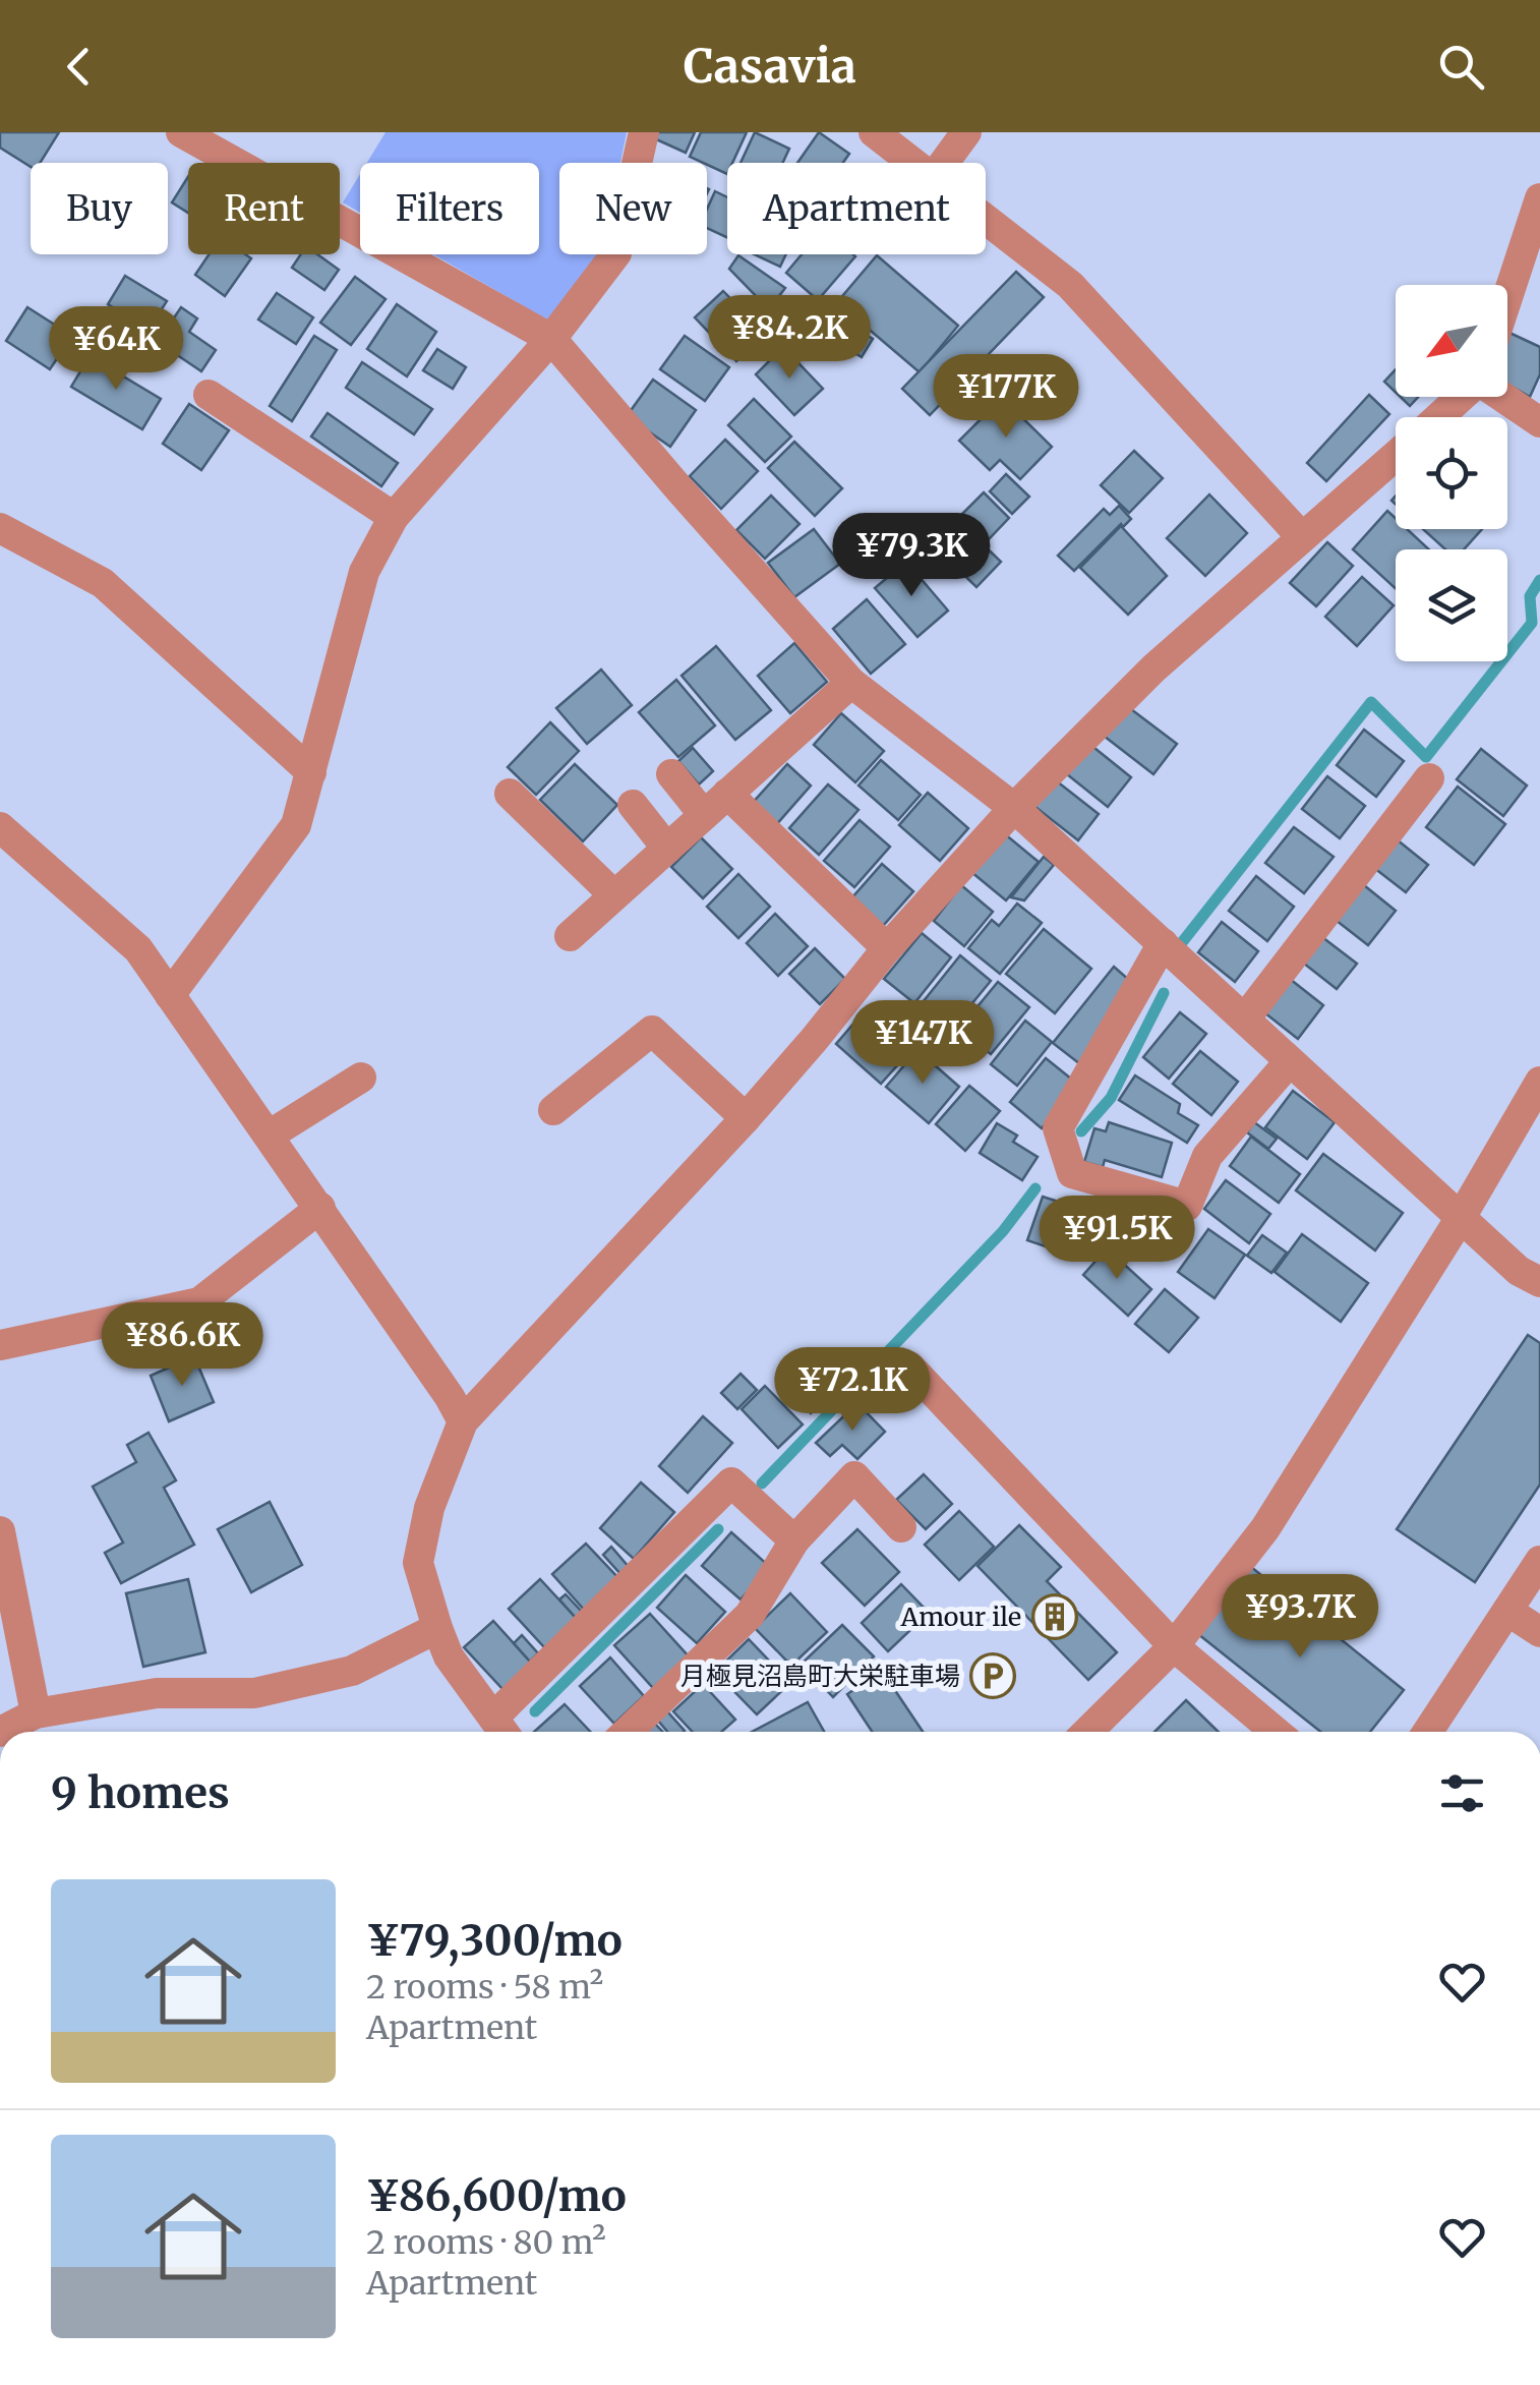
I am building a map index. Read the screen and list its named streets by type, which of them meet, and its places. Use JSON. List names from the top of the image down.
{
  "places": {
    "building": ["Amour ile"],
    "parking": ["月極見沼島町大栄駐車場"]
  },
  "north": "bottom left",
  "page": {
    "header": "Casavia",
    "chip": [
      "Buy",
      "Rent",
      "Filters",
      "New",
      "Apartment"
    ],
    "price": [
      "¥84.2K",
      "¥64K",
      "¥177K",
      "¥79.3K",
      "¥147K",
      "¥91.5K",
      "¥86.6K",
      "¥72.1K",
      "¥93.7K"
    ],
    "heading": "9 homes",
    "list": [
      {
        "name": "¥79,300/mo",
        "note": "2 rooms · 58 m² · Apartment"
      },
      {
        "name": "¥86,600/mo",
        "note": "2 rooms · 80 m² · Apartment"
      }
    ]
  }
}
